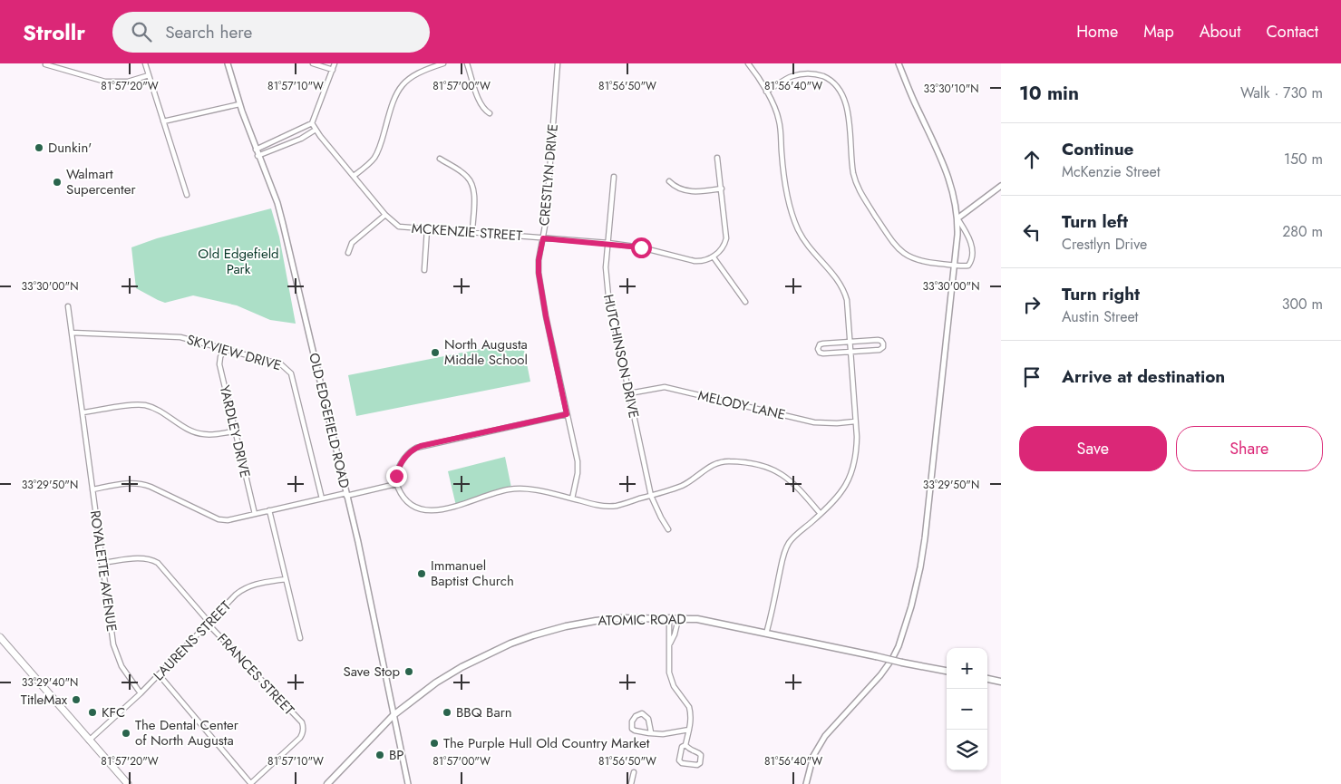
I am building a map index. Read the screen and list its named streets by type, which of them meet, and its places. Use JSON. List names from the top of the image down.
{
  "streets": {
    "main road": ["ATOMIC ROAD"],
    "street": [
      "CRESTLYN DRIVE",
      "MCKENZIE STREET",
      "SKYVIEW DRIVE",
      "HUTCHINSON DRIVE",
      "MELODY LANE",
      "OLD EDGEFIELD ROAD",
      "YARDLEY DRIVE",
      "ROYALETTE AVENUE",
      "LAURENS STREET",
      "FRANCES STREET"
    ]
  },
  "crossings": [
    ["CRESTLYN DRIVE", "MCKENZIE STREET"],
    ["MCKENZIE STREET", "HUTCHINSON DRIVE"],
    ["SKYVIEW DRIVE", "YARDLEY DRIVE"],
    ["SKYVIEW DRIVE", "ROYALETTE AVENUE"],
    ["HUTCHINSON DRIVE", "MELODY LANE"],
    ["OLD EDGEFIELD ROAD", "ATOMIC ROAD"],
    ["ROYALETTE AVENUE", "LAURENS STREET"],
    ["ROYALETTE AVENUE", "FRANCES STREET"],
    ["LAURENS STREET", "FRANCES STREET"]
  ],
  "parks": ["Old Edgefield Park"],
  "places": [
    "Dunkin'",
    "Walmart Supercenter",
    "North Augusta Middle School",
    "Immanuel Baptist Church",
    "Save Stop",
    "TitleMax",
    "KFC",
    "BBQ Barn",
    "The Dental Center of North Augusta",
    "The Purple Hull Old Country Market",
    "BP"
  ],
  "page": {
    "header": "Strollr",
    "search": "Search here",
    "nav": [
      "Home",
      "Map",
      "About",
      "Contact"
    ],
    "heading": ["10 min", "Walk · 730 m"],
    "list": [
      ["Continue", "McKenzie Street", "150 m"],
      ["Turn left", "Crestlyn Drive", "280 m"],
      ["Turn right", "Austin Street", "300 m"],
      "Arrive at destination"
    ],
    "buttons": ["Save", "Share"],
    "map_buttons": ["+", "−"]
  },
  "coordinates": [
    "81°57'20\"W",
    "81°57'10\"W",
    "81°57'00\"W",
    "81°56'50\"W",
    "81°56'40\"W",
    "33°30'10\"N",
    "33°30'00\"N",
    "33°29'50\"N",
    "33°29'40\"N"
  ]
}
